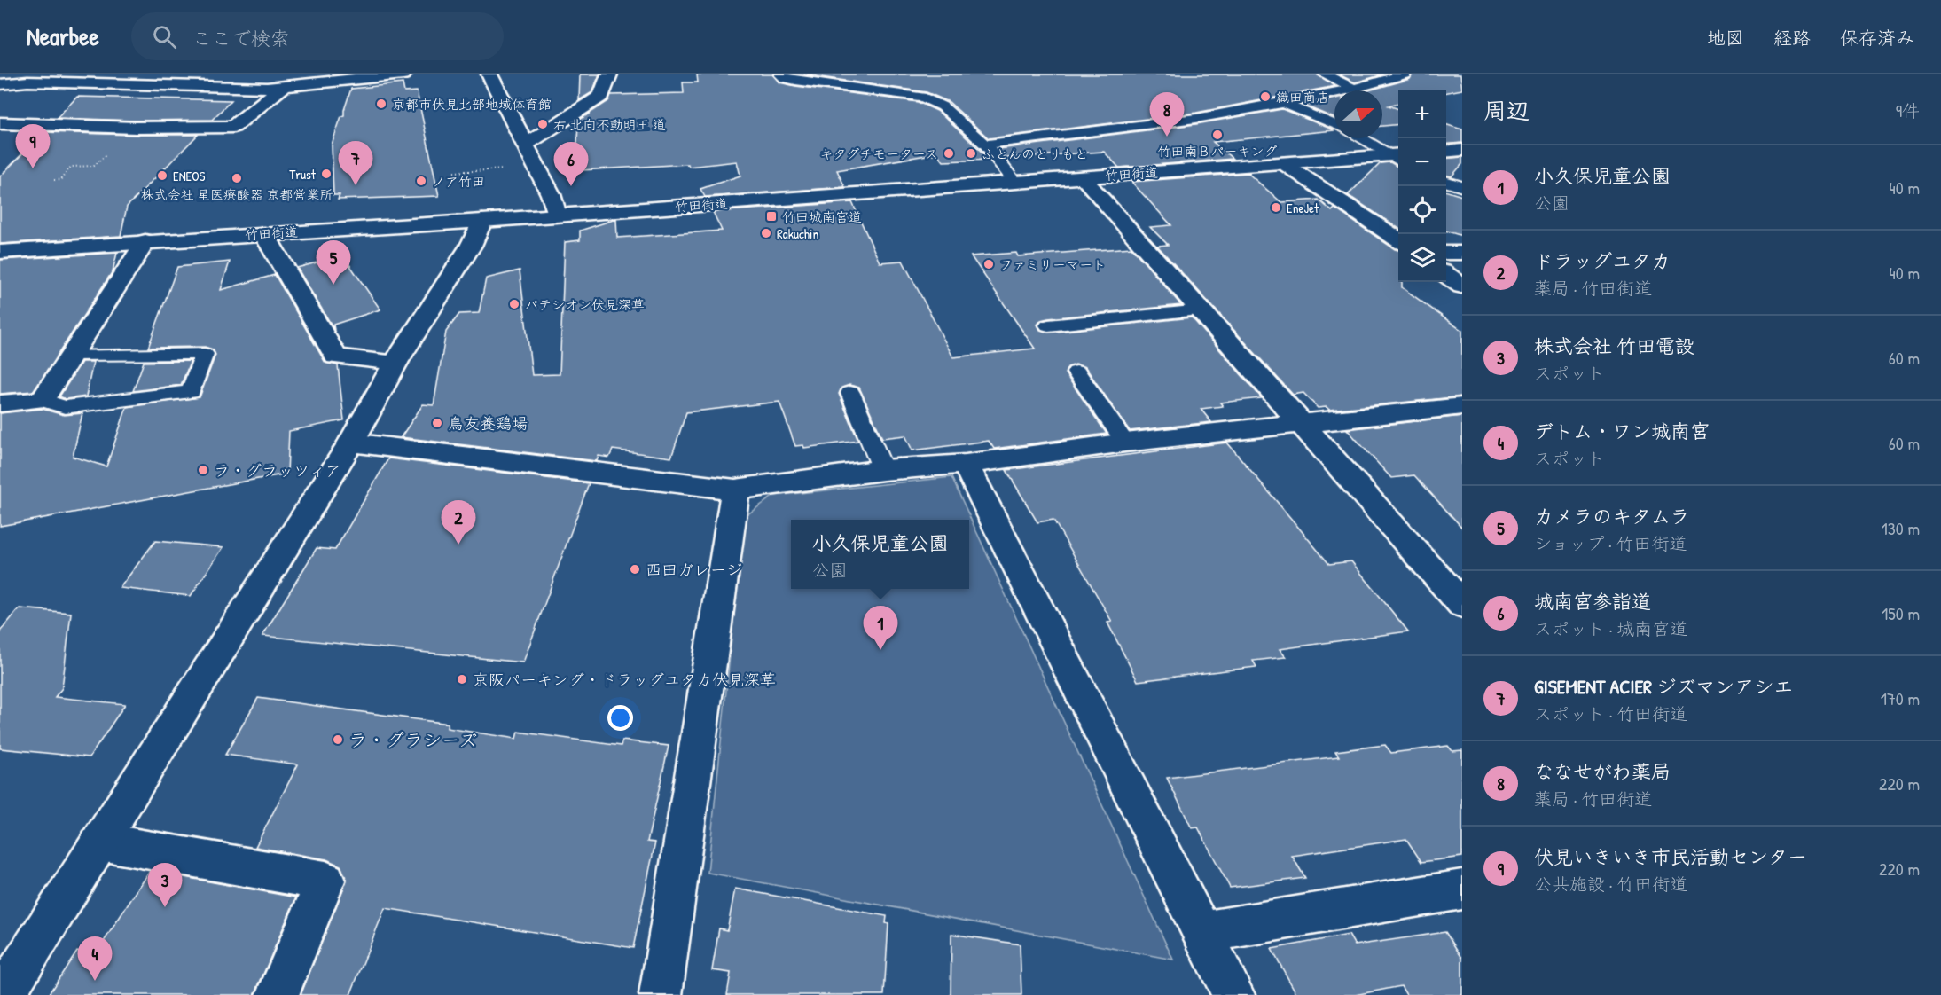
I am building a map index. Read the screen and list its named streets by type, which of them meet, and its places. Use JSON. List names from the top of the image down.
{
  "streets": {
    "main road": ["竹田街道"]
  },
  "places": {
    "other": [
      "織田商店",
      "京都市伏見北部地域体育館",
      "右 北向不動明王 道",
      "竹田南Ｂパーキング",
      "キタグチモータース",
      "ふとんのとりもと",
      "Trust",
      "ENEOS",
      "株式会社 星医療酸器 京都営業所",
      "ノア竹田",
      "EneJet",
      "Rakuchin",
      "ファミリーマート",
      "パテシオン伏見深草",
      "鳥友養鶏場",
      "ラ・グラッツィア",
      "西田ガレージ",
      "京阪パーキング・ドラッグユタカ伏見深草",
      "ラ・グラシーズ"
    ],
    "transit": ["竹田城南宮道"]
  },
  "north": "right",
  "page": {
    "header": "Nearbee",
    "search": "ここで検索",
    "nav": ["地図", "経路", "保存済み"],
    "heading": ["周辺", "9件"],
    "map_buttons": ["+", "−"],
    "pins": [
      "8",
      "9",
      "7",
      "6",
      "5",
      "2",
      "1",
      "3",
      "4"
    ],
    "list": [
      {
        "mark": "1",
        "name": "小久保児童公園",
        "note": "公園",
        "value": "40 m"
      },
      {
        "mark": "2",
        "name": "ドラッグユタカ",
        "note": "薬局 · 竹田街道",
        "value": "40 m"
      },
      {
        "mark": "3",
        "name": "株式会社 竹田電設",
        "note": "スポット",
        "value": "60 m"
      },
      {
        "mark": "4",
        "name": "デトム・ワン城南宮",
        "note": "スポット",
        "value": "60 m"
      },
      {
        "mark": "5",
        "name": "カメラのキタムラ",
        "note": "ショップ · 竹田街道",
        "value": "130 m"
      },
      {
        "mark": "6",
        "name": "城南宮参詣道",
        "note": "スポット · 城南宮道",
        "value": "150 m"
      },
      {
        "mark": "7",
        "name": "GISEMENT ACIER ジズマンアシエ",
        "note": "スポット · 竹田街道",
        "value": "170 m"
      },
      {
        "mark": "8",
        "name": "ななせがわ薬局",
        "note": "薬局 · 竹田街道",
        "value": "220 m"
      },
      {
        "mark": "9",
        "name": "伏見いきいき市民活動センター",
        "note": "公共施設 · 竹田街道",
        "value": "220 m"
      }
    ],
    "popup": ["小久保児童公園", "公園"]
  }
}
